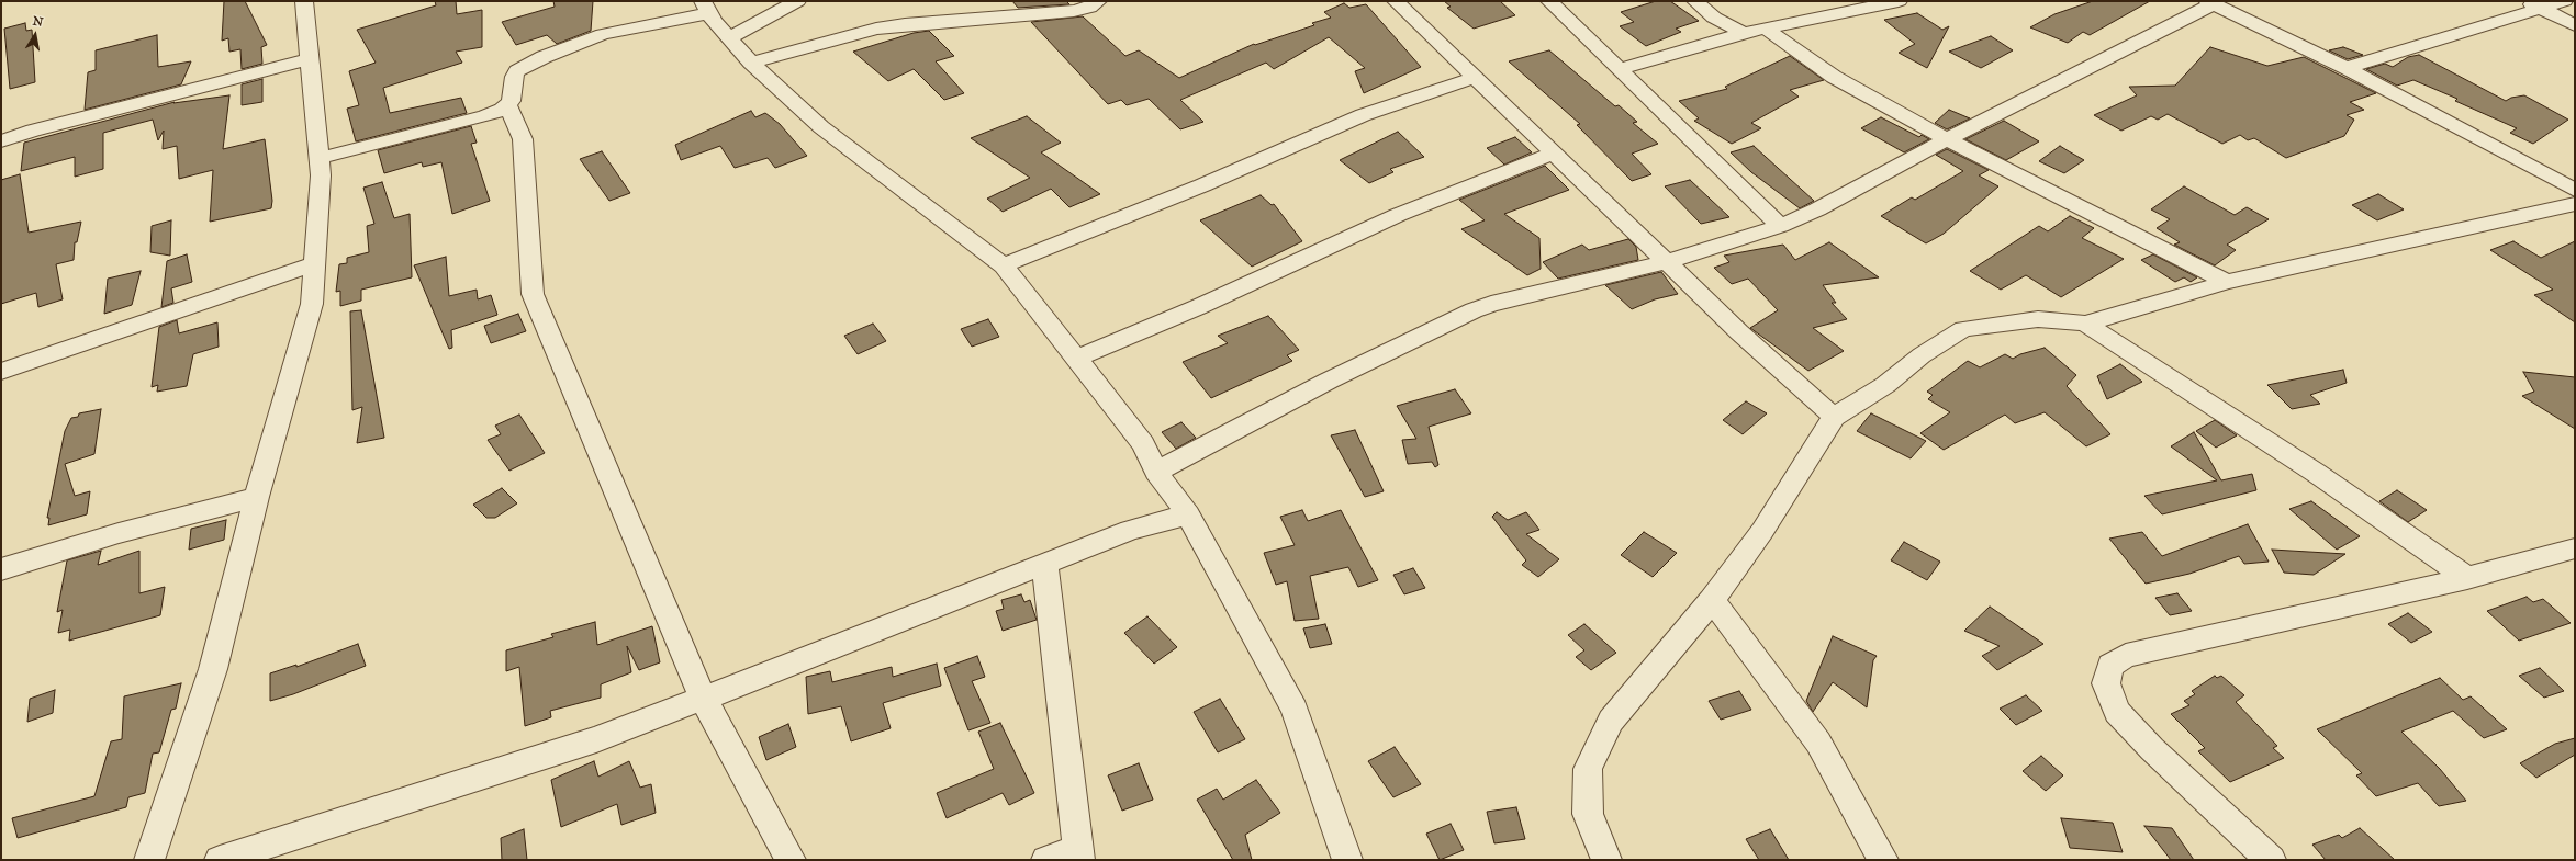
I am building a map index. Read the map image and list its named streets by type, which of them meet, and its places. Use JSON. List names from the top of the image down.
{
  "north": "top"
}
